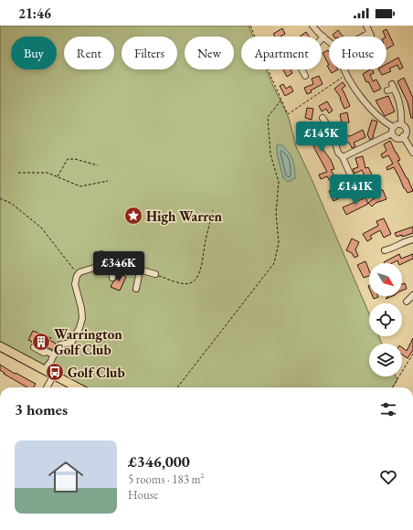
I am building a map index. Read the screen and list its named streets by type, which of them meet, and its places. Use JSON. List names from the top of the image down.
{
  "places": {
    "place": ["High Warren"],
    "building": ["Warrington Golf Club"],
    "bus stop": ["Golf Club"]
  },
  "north": "bottom right",
  "page": {
    "status": "21:46",
    "chip": [
      "Buy",
      "Rent",
      "Filters",
      "New",
      "Apartment",
      "House"
    ],
    "price": ["£145K", "£141K", "£346K"],
    "heading": "3 homes",
    "list": [
      {
        "name": "£346,000",
        "note": "5 rooms · 183 m² · House"
      }
    ]
  }
}
